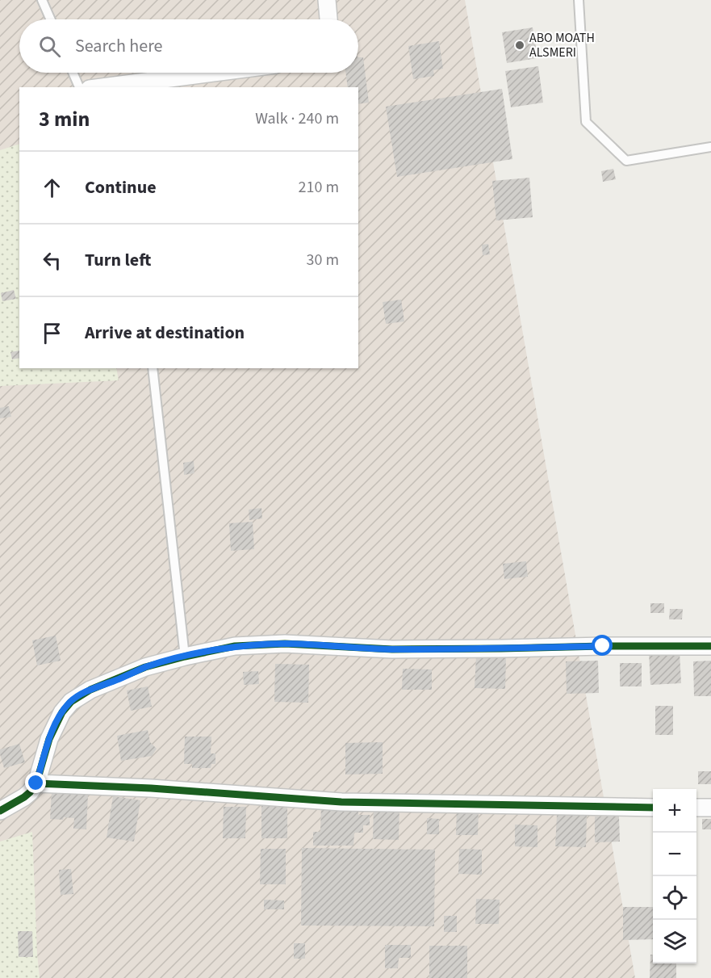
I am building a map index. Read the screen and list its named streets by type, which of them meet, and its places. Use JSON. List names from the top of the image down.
{
  "places": ["ABO MOATH ALSMERI"],
  "page": {
    "search": "Search here",
    "heading": ["3 min", "Walk · 240 m"],
    "list": [
      ["Continue", "210 m"],
      ["Turn left", "30 m"],
      "Arrive at destination"
    ],
    "map_buttons": ["+", "−"]
  }
}
